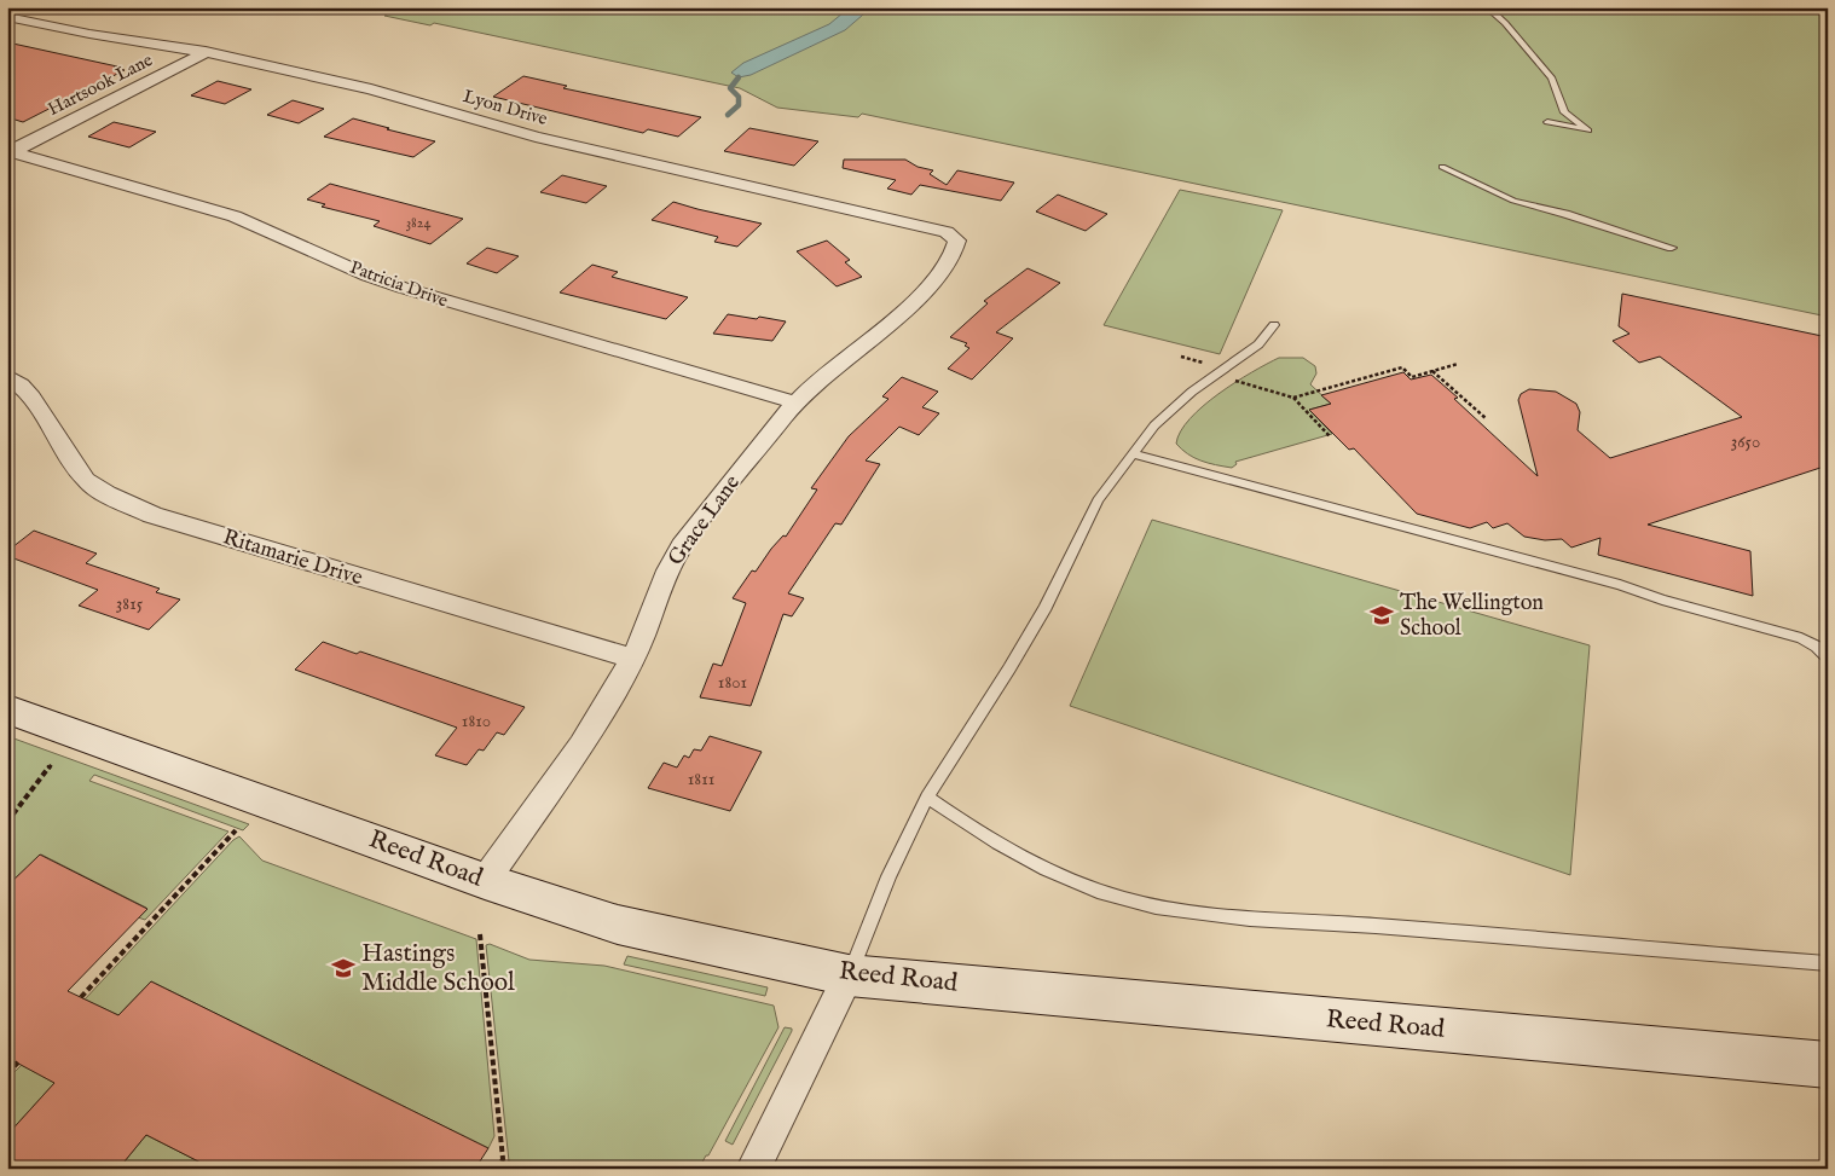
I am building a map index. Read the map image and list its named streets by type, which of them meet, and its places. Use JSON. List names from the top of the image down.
{
  "streets": {
    "main road": ["Reed Road"],
    "street": [
      "Hartsook Lane",
      "Lyon Drive",
      "Patricia Drive",
      "Grace Lane",
      "Ritamarie Drive"
    ]
  },
  "crossings": [
    ["Hartsook Lane", "Lyon Drive"],
    ["Hartsook Lane", "Patricia Drive"],
    ["Lyon Drive", "Grace Lane"],
    ["Patricia Drive", "Grace Lane"],
    ["Grace Lane", "Ritamarie Drive"],
    ["Grace Lane", "Reed Road"]
  ],
  "places": {
    "school or university": ["The Wellington School", "Hastings Middle School"]
  },
  "house_numbers": [
    "3824",
    "3650",
    "3815",
    "1801",
    "1810",
    "1811"
  ]
}
